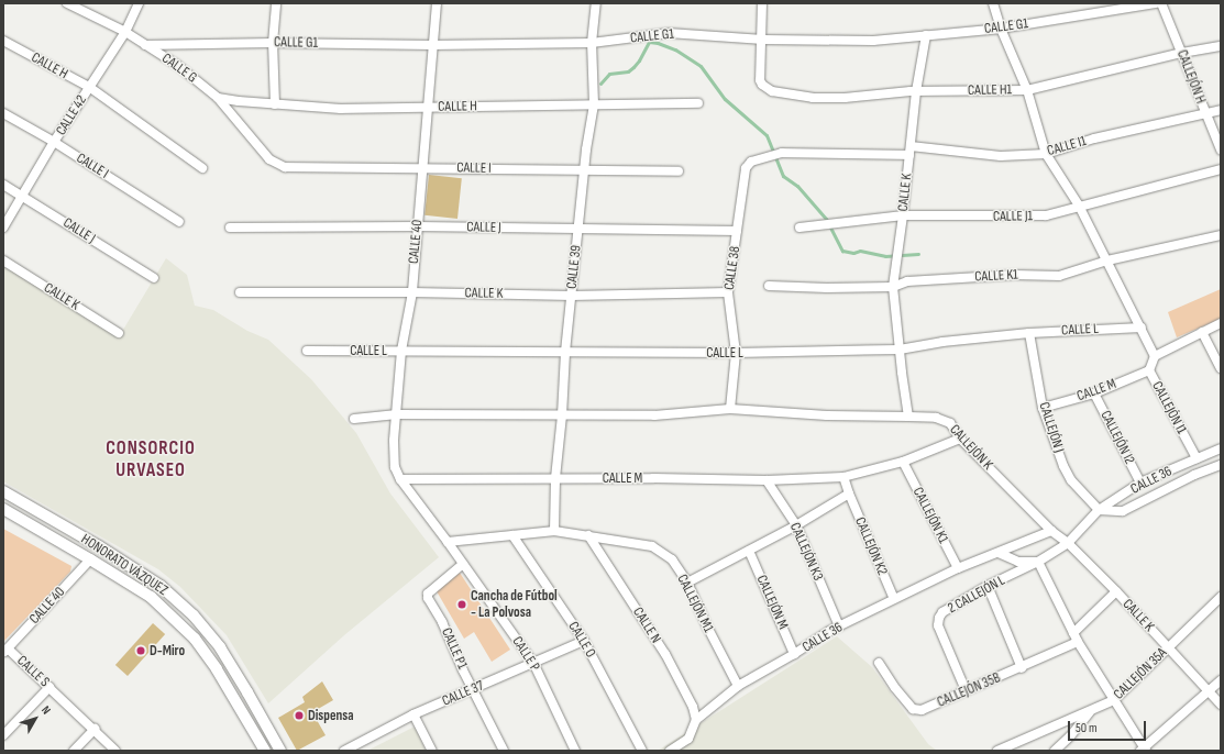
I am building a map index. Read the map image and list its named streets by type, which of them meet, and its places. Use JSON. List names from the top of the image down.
{
  "streets": {
    "street": [
      "CALLE G1",
      "CALLE H",
      "CALLE G",
      "CALLEJÓN H",
      "CALLE H1",
      "CALLE 42",
      "CALLE I1",
      "CALLE I",
      "CALLE K",
      "CALLE J1",
      "CALLE J",
      "CALLE 40",
      "CALLE 39",
      "CALLE 38",
      "CALLE K1",
      "CALLE L",
      "CALLE M",
      "CALLEJÓN I1",
      "CALLEJÓN J",
      "CALLEJÓN I2",
      "CALLEJÓN K",
      "CALLE 36",
      "CALLEJÓN K1",
      "CALLEJÓN K2",
      "CALLEJÓN K3",
      "HONORATO VÁZQUEZ",
      "2 CALLEJÓN L",
      "CALLEJÓN M",
      "CALLEJÓN M1",
      "CALLE N",
      "CALLE O",
      "CALLE P1",
      "CALLE P",
      "CALLE S",
      "CALLEJÓN 35A",
      "CALLEJÓN 35B",
      "CALLE 37"
    ]
  },
  "crossings": [
    ["CALLE G1", "CALLE G"],
    ["CALLE G1", "CALLE H1"],
    ["CALLE G1", "CALLE K"],
    ["CALLE G1", "CALLE 40"],
    ["CALLE G1", "CALLE 39"],
    ["CALLE H", "CALLE G"],
    ["CALLE H", "CALLE 42"],
    ["CALLE H", "CALLE 40"],
    ["CALLE H", "CALLE 39"],
    ["CALLE G", "CALLE 42"],
    ["CALLE G", "CALLE I"],
    ["CALLEJÓN H", "CALLE H1"],
    ["CALLEJÓN H", "CALLE I1"],
    ["CALLE H1", "CALLE K"],
    ["CALLE 42", "CALLE I"],
    ["CALLE 42", "CALLE J"],
    ["CALLE I1", "CALLE K"],
    ["CALLE I1", "CALLE 38"],
    ["CALLE I", "CALLE 40"],
    ["CALLE I", "CALLE 39"],
    ["CALLE K", "CALLE J1"],
    ["CALLE K", "CALLE 40"],
    ["CALLE K", "CALLE 39"],
    ["CALLE K", "CALLE 38"],
    ["CALLE K", "CALLE K1"],
    ["CALLE K", "CALLE L"],
    ["CALLE K", "CALLEJÓN K"],
    ["CALLE K", "CALLE 36"],
    ["CALLE K", "CALLEJÓN 35A"],
    ["CALLE J", "CALLE 40"],
    ["CALLE J", "CALLE 39"],
    ["CALLE J", "CALLE 38"],
    ["CALLE 40", "CALLE L"],
    ["CALLE 40", "CALLE M"],
    ["CALLE 40", "CALLEJÓN K"],
    ["CALLE 40", "HONORATO VÁZQUEZ"],
    ["CALLE 40", "CALLE P"],
    ["CALLE 40", "CALLE S"],
    ["CALLE 39", "CALLE L"],
    ["CALLE 39", "CALLE M"],
    ["CALLE 39", "CALLEJÓN K"],
    ["CALLE 39", "CALLEJÓN M1"],
    ["CALLE 38", "CALLE L"],
    ["CALLE 38", "CALLEJÓN K"],
    ["CALLE L", "CALLEJÓN J"],
    ["CALLE M", "CALLEJÓN I1"],
    ["CALLE M", "CALLEJÓN J"],
    ["CALLE M", "CALLEJÓN I2"],
    ["CALLE M", "CALLEJÓN K"],
    ["CALLE M", "CALLEJÓN K1"],
    ["CALLE M", "CALLEJÓN K3"],
    ["CALLE M", "CALLE P"],
    ["CALLEJÓN I1", "CALLE 36"],
    ["CALLEJÓN J", "CALLE 36"],
    ["CALLEJÓN I2", "CALLE 36"],
    ["CALLEJÓN K", "CALLE 36"],
    ["CALLE 36", "CALLEJÓN K1"],
    ["CALLE 36", "CALLEJÓN K2"],
    ["CALLE 36", "CALLEJÓN K3"],
    ["CALLE 36", "2 CALLEJÓN L"],
    ["CALLE 36", "CALLEJÓN M"],
    ["CALLE 36", "CALLEJÓN M1"],
    ["CALLE 36", "CALLE N"],
    ["2 CALLEJÓN L", "CALLEJÓN 35B"],
    ["CALLEJÓN M1", "CALLE N"],
    ["CALLEJÓN M1", "CALLE O"],
    ["CALLEJÓN M1", "CALLE P"],
    ["CALLE O", "CALLE 37"],
    ["CALLE P1", "CALLE P"],
    ["CALLE P1", "CALLE 37"],
    ["CALLE P", "CALLE 37"]
  ],
  "districts": ["CONSORCIO URVASEO"],
  "places": ["Cancha de Fútbol - La Polvosa", "D-Miro", "Dispensa"],
  "scale_bar": "50 m",
  "north": "top right"
}
